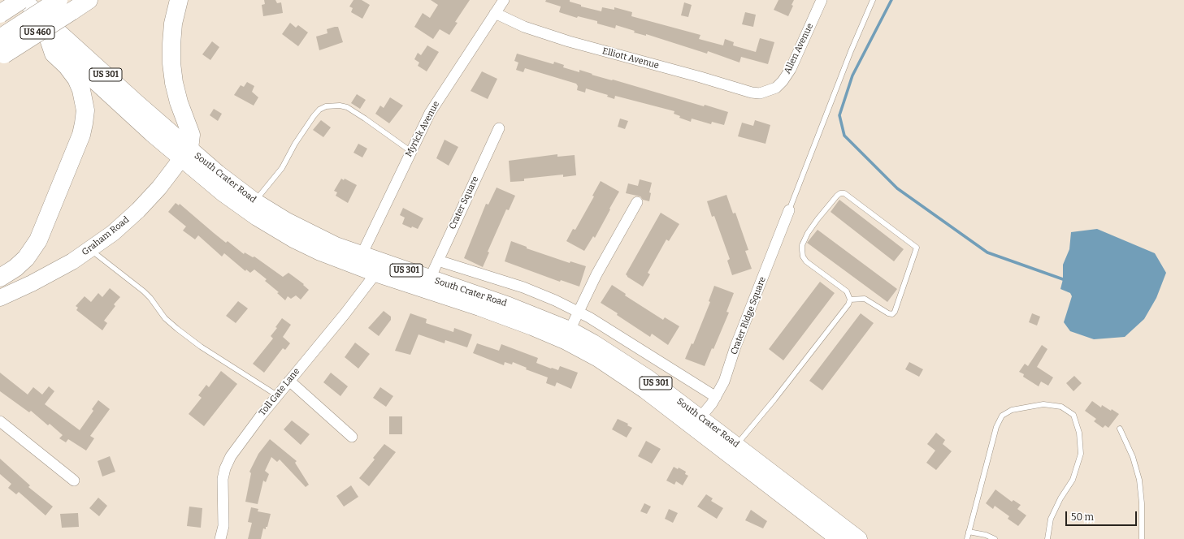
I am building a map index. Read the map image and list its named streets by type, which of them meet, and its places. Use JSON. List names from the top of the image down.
{
  "streets": {
    "highway": ["US 460"],
    "main road": ["US 301", "South Crater Road", "Graham Road"],
    "street": [
      "Allen Avenue",
      "Elliott Avenue",
      "Myrick Avenue",
      "Crater Square",
      "Crater Ridge Square",
      "Toll Gate Lane"
    ]
  },
  "crossings": [
    ["Allen Avenue", "Elliott Avenue"],
    ["Elliott Avenue", "Myrick Avenue"],
    ["Myrick Avenue", "South Crater Road"],
    ["South Crater Road", "Crater Square"],
    ["South Crater Road", "Graham Road"],
    ["South Crater Road", "Crater Ridge Square"],
    ["South Crater Road", "Toll Gate Lane"]
  ],
  "scale_bar": "50 m"
}
